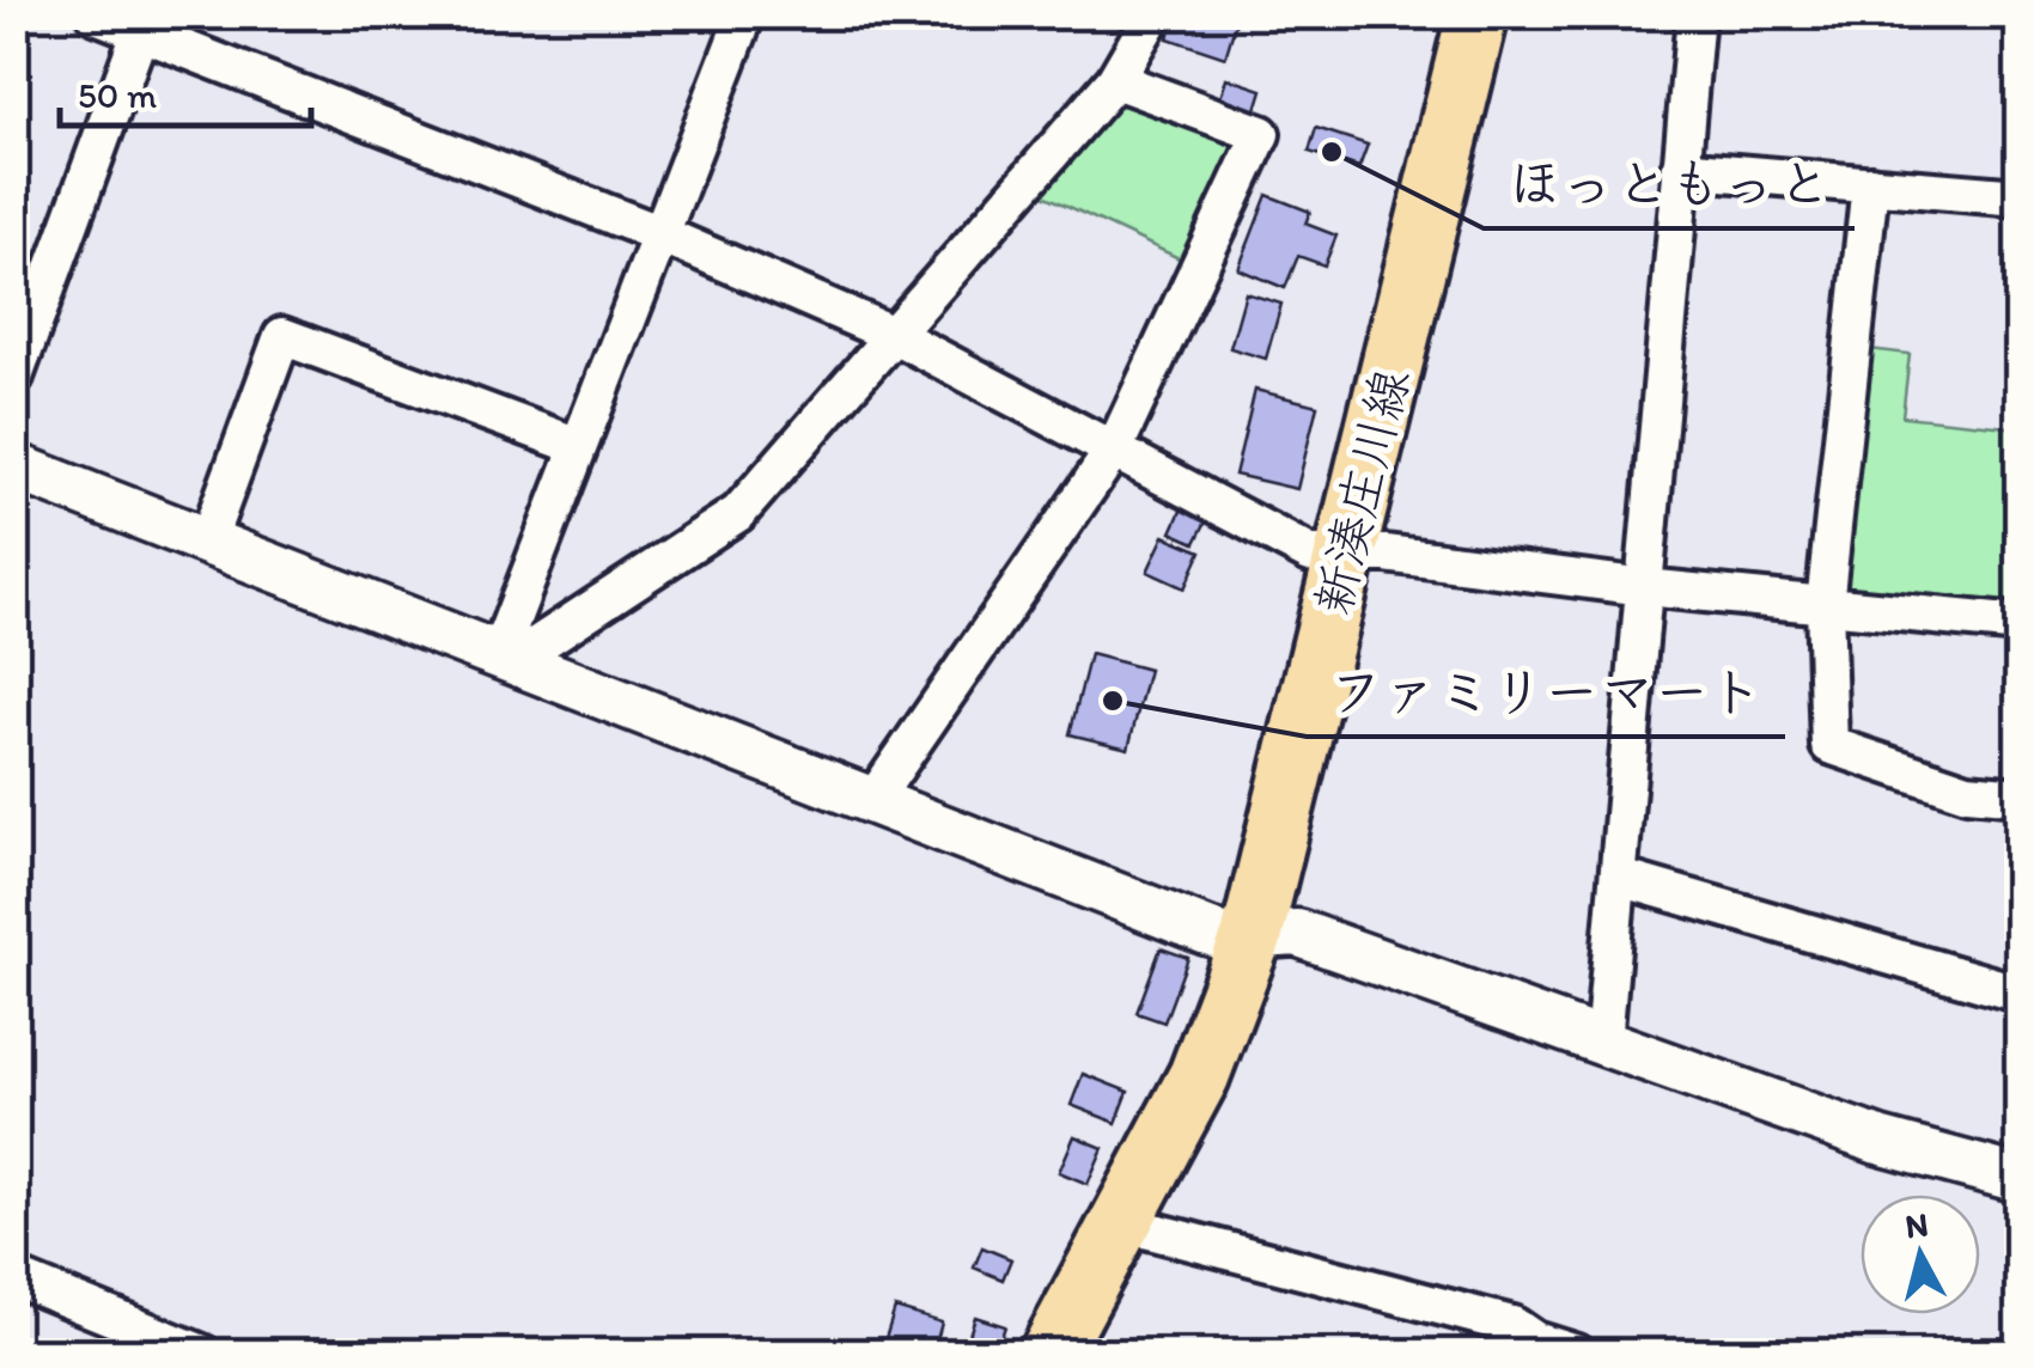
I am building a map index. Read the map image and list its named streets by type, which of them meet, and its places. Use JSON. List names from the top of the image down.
{
  "streets": {
    "main road": ["新湊庄川線"]
  },
  "places": ["ほっともっと", "ファミリーマート"],
  "scale_bar": "50 m",
  "north": "top"
}
